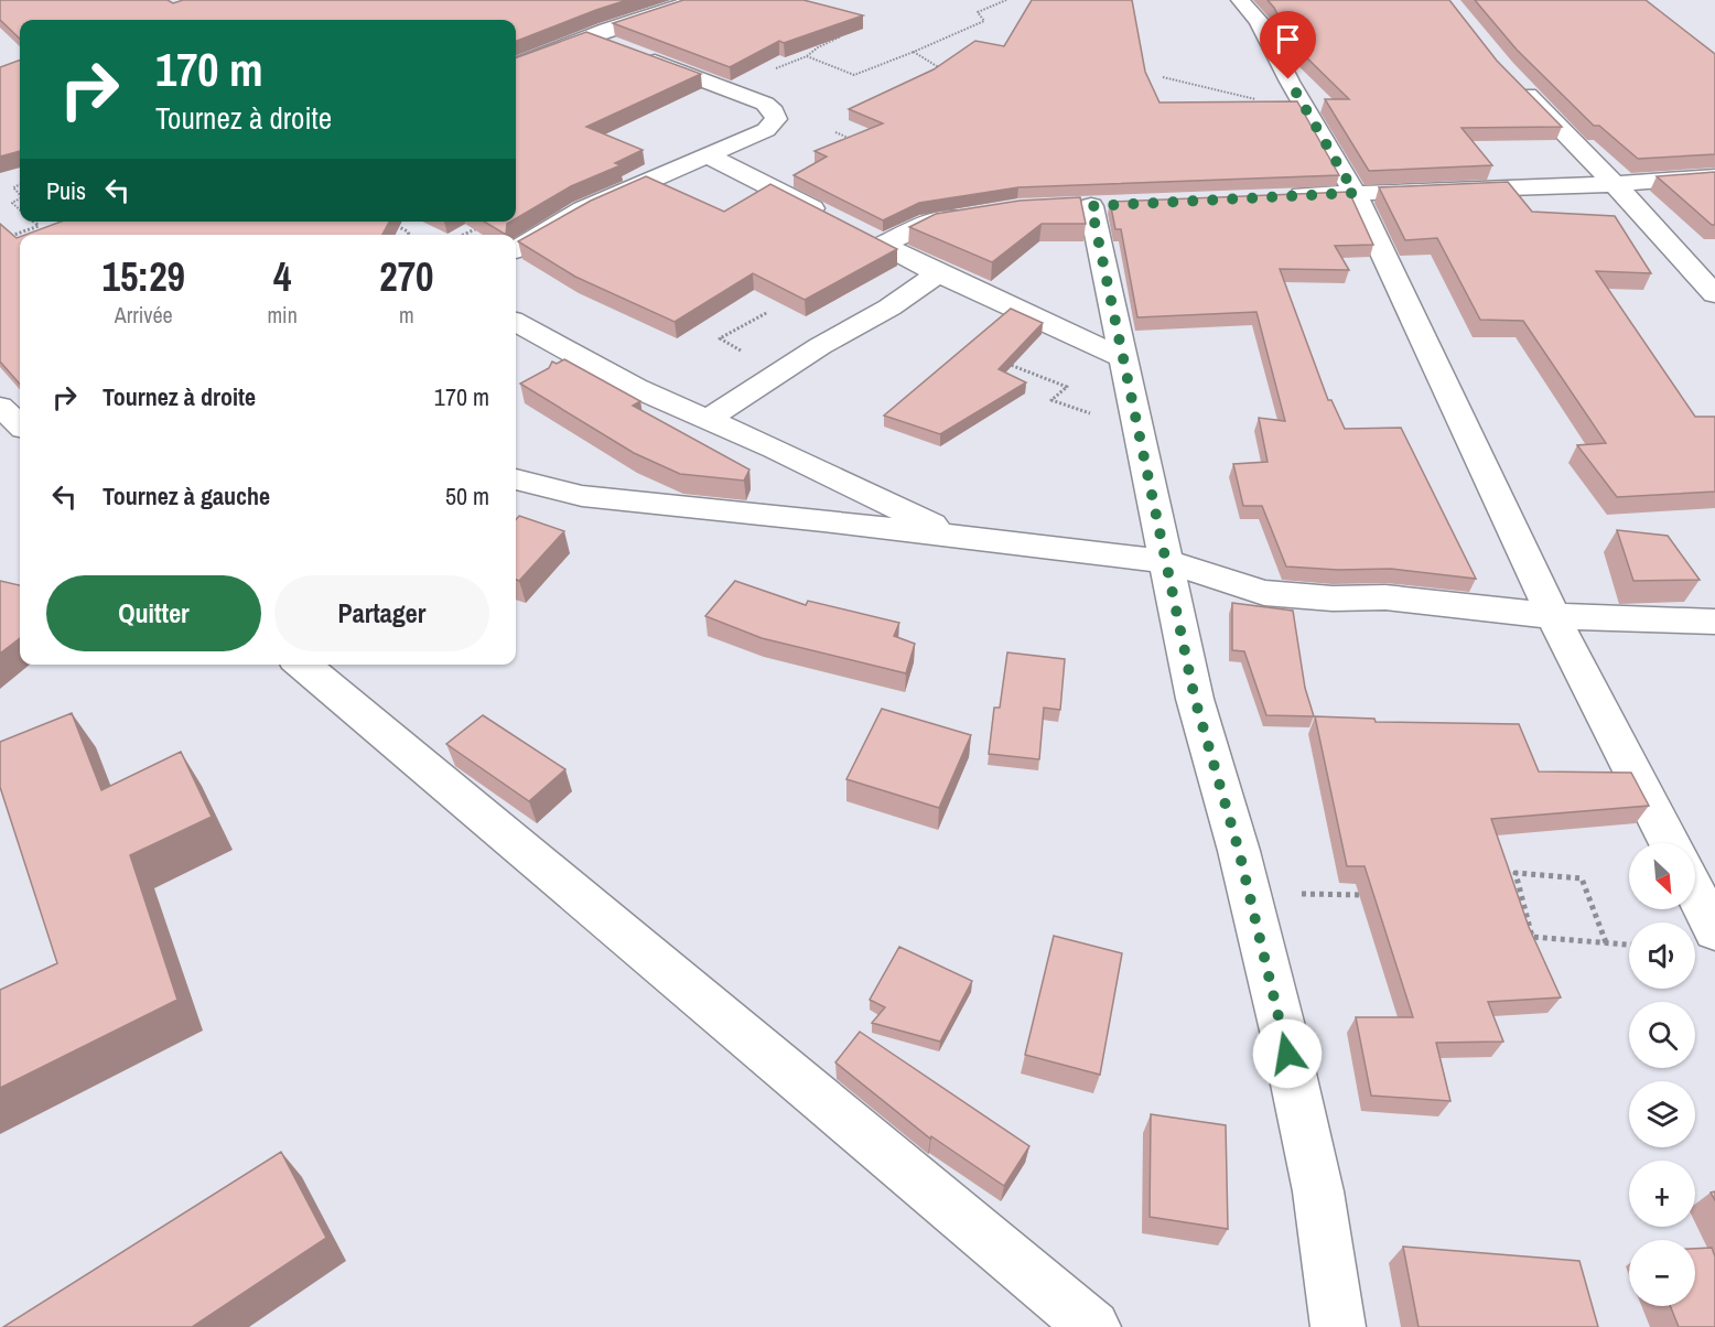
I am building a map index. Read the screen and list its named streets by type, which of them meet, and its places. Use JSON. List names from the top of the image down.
{
  "north": "bottom right",
  "page": {
    "turn": ["170 m", "Tournez à droite"],
    "then": "Puis",
    "eta": [
      "15:29",
      "Arrivée",
      "4",
      "min",
      "270",
      "m"
    ],
    "list": [
      {
        "name": "Tournez à droite",
        "value": "170 m"
      },
      {
        "name": "Tournez à gauche",
        "value": "50 m"
      }
    ],
    "buttons": ["Quitter", "Partager"],
    "map_buttons": ["+", "−"]
  }
}
